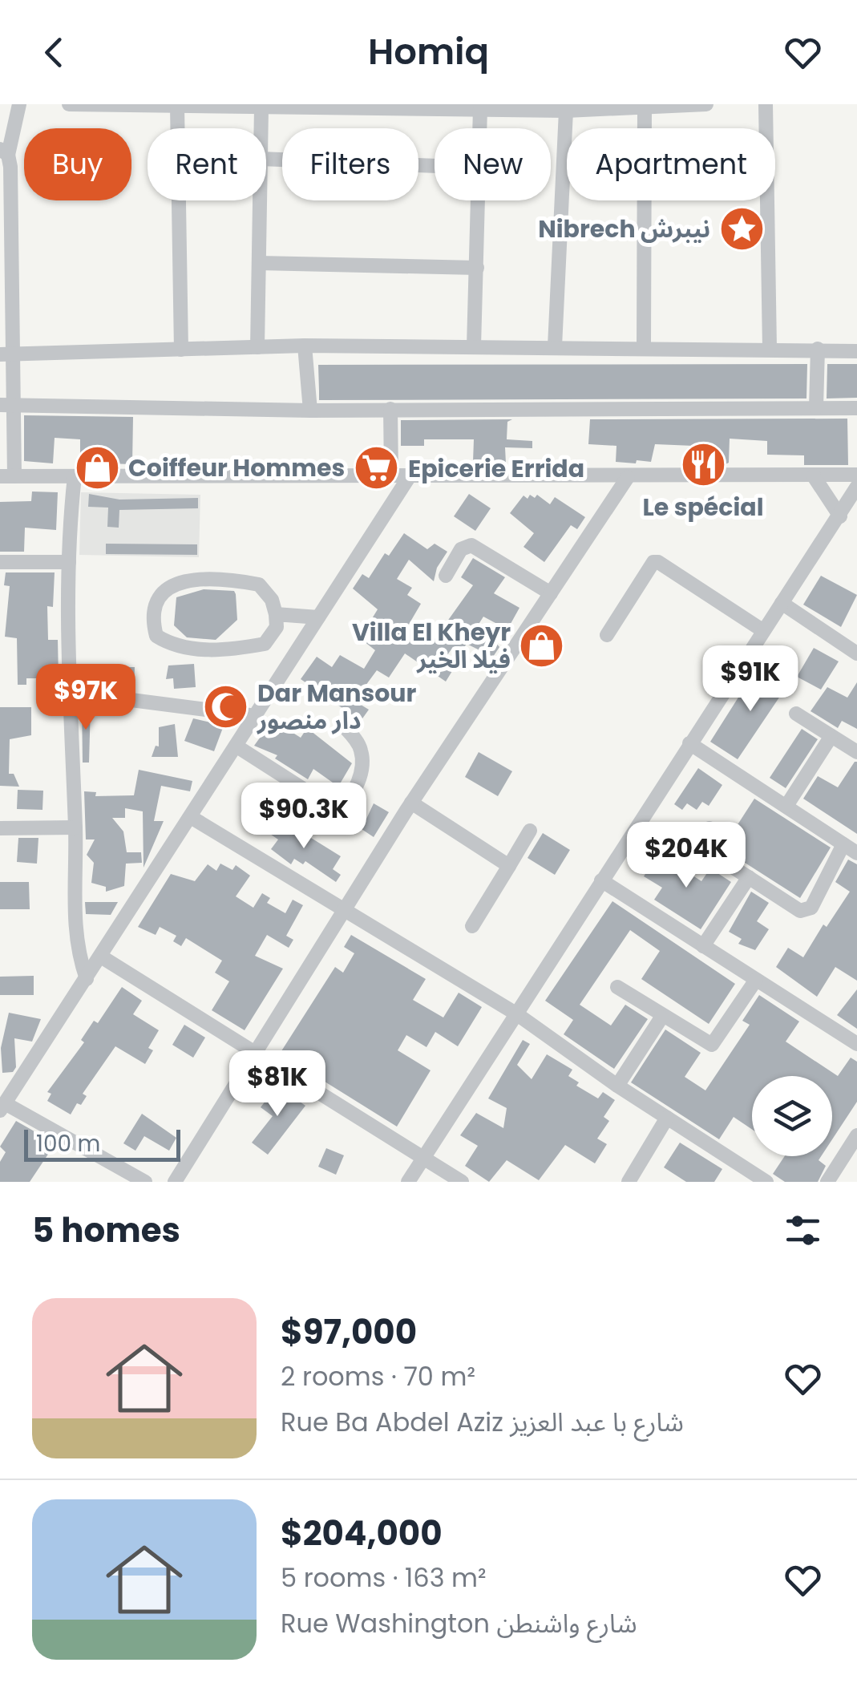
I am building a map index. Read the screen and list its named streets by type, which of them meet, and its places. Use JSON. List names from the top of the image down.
{
  "places": {
    "place": ["Nibrech نيبرش"],
    "restaurant": ["Le spécial"],
    "shop": ["Coiffeur Hommes", "Villa El Kheyr فيلا الخير"],
    "supermarket": ["Epicerie Errida"],
    "mosque": ["Dar Mansour دار منصور"]
  },
  "scale_bar": "100 m",
  "page": {
    "header": "Homiq",
    "chip": [
      "Buy",
      "Rent",
      "Filters",
      "New",
      "Apartment"
    ],
    "price": [
      "$91K",
      "$97K",
      "$90.3K",
      "$204K",
      "$81K"
    ],
    "scale": "100 m",
    "heading": "5 homes",
    "list": [
      {
        "name": "$97,000",
        "note": "2 rooms · 70 m² · Rue Ba Abdel Aziz شارع با عبد العزيز"
      },
      {
        "name": "$204,000",
        "note": "5 rooms · 163 m² · Rue Washington شارع واشنطن"
      }
    ]
  }
}
